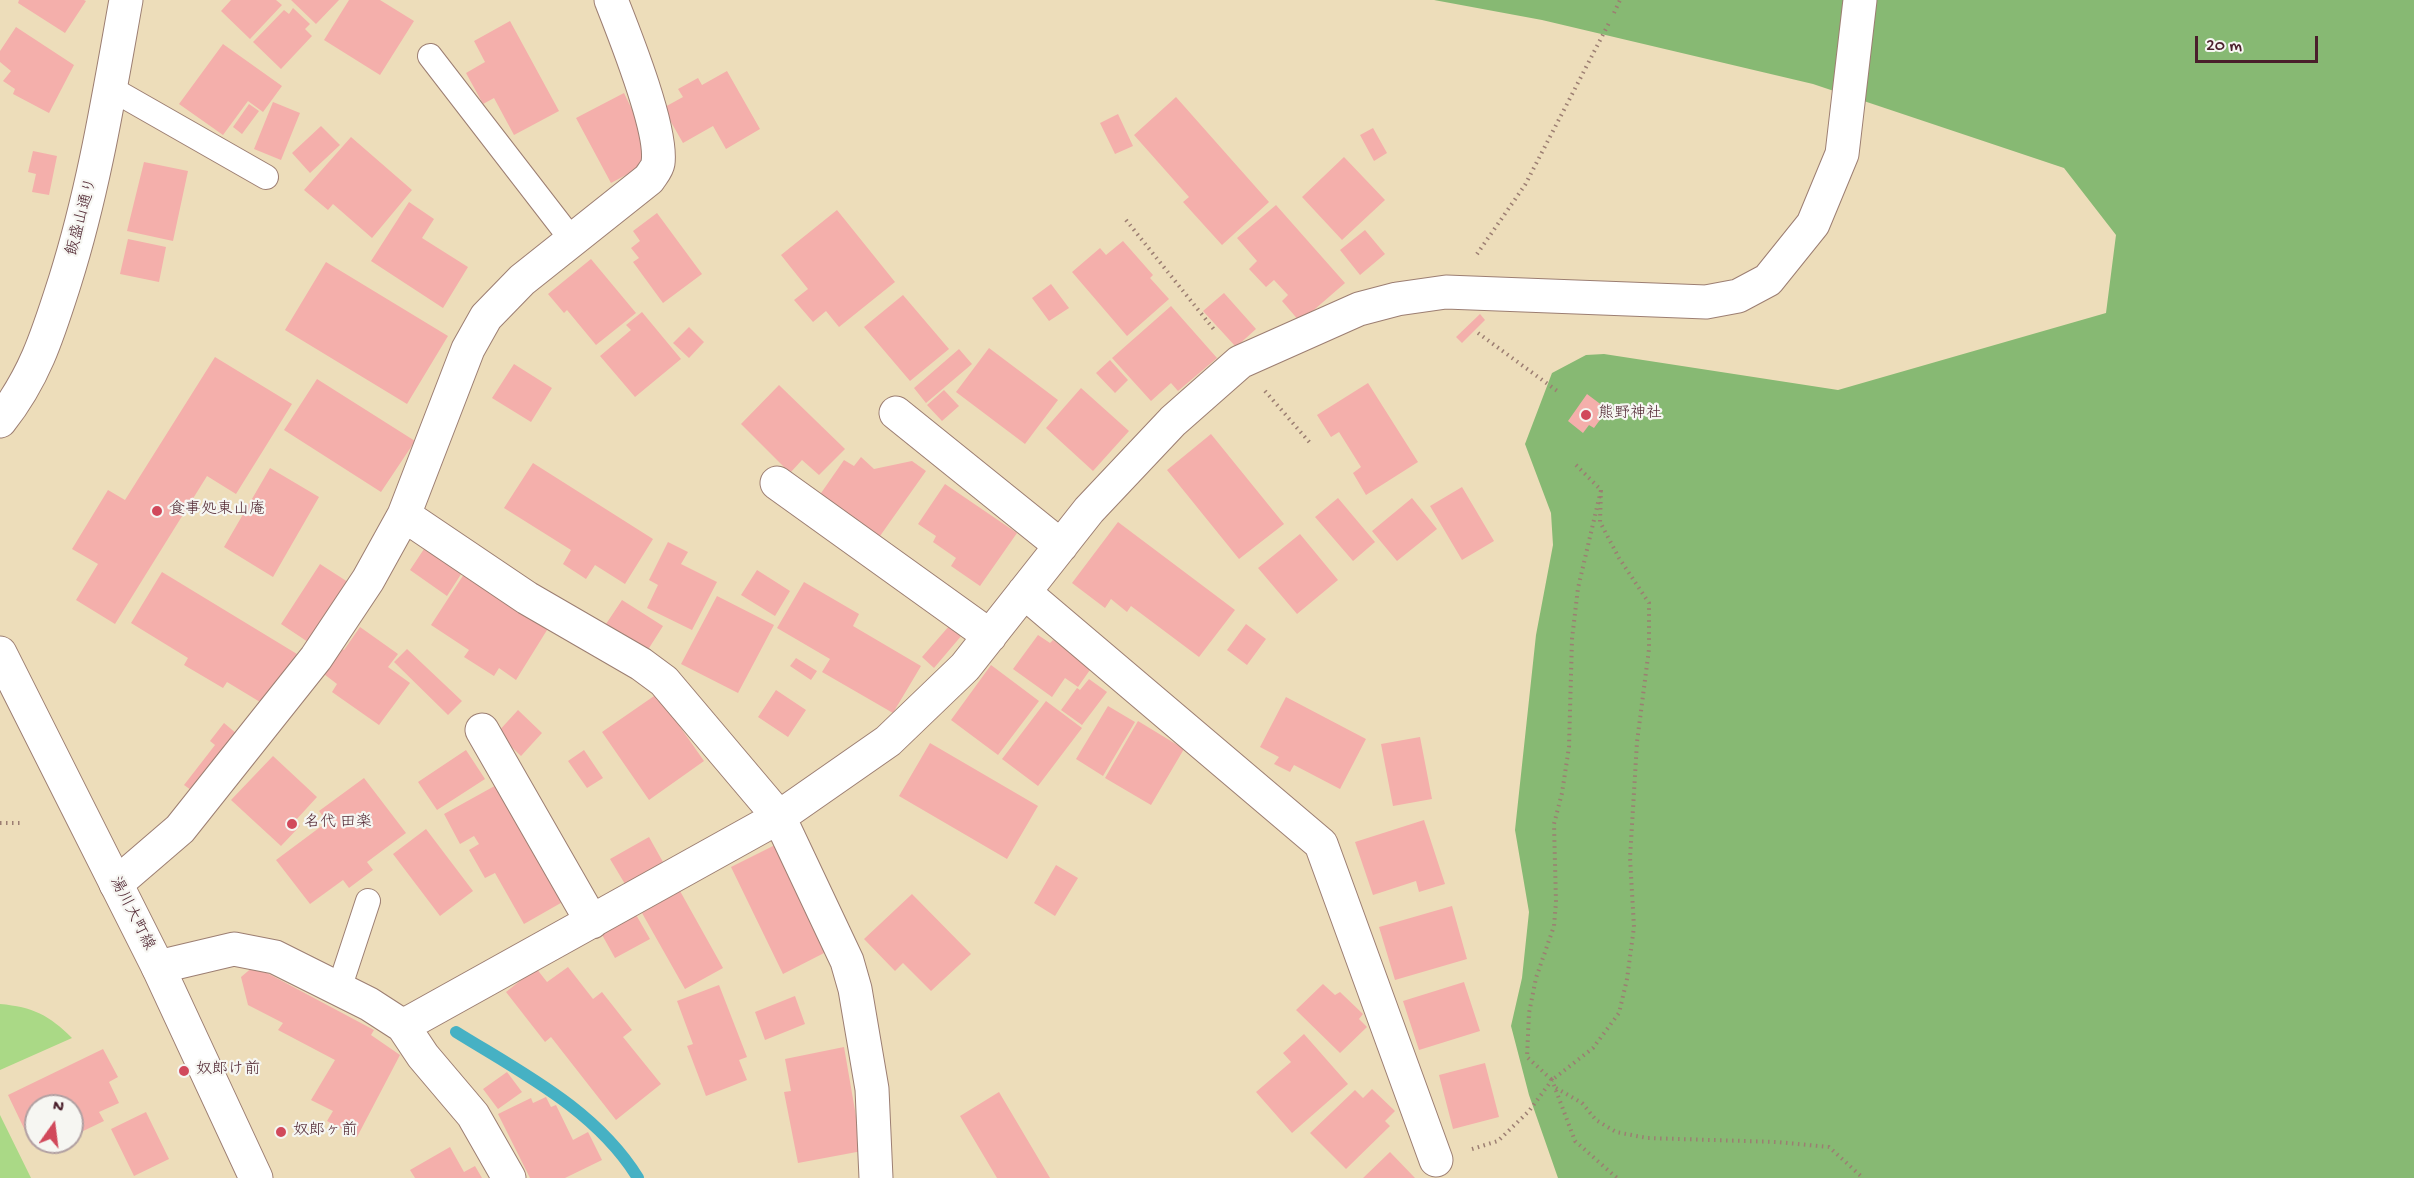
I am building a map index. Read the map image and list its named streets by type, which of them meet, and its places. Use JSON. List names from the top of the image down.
{
  "streets": {
    "street": ["飯盛山通り", "湯川大町線"]
  },
  "places": [
    "熊野神社",
    "食事処東山庵",
    "名代 田楽",
    "奴郎け前",
    "奴郎ヶ前"
  ],
  "scale_bar": "20 m",
  "north": "top"
}
